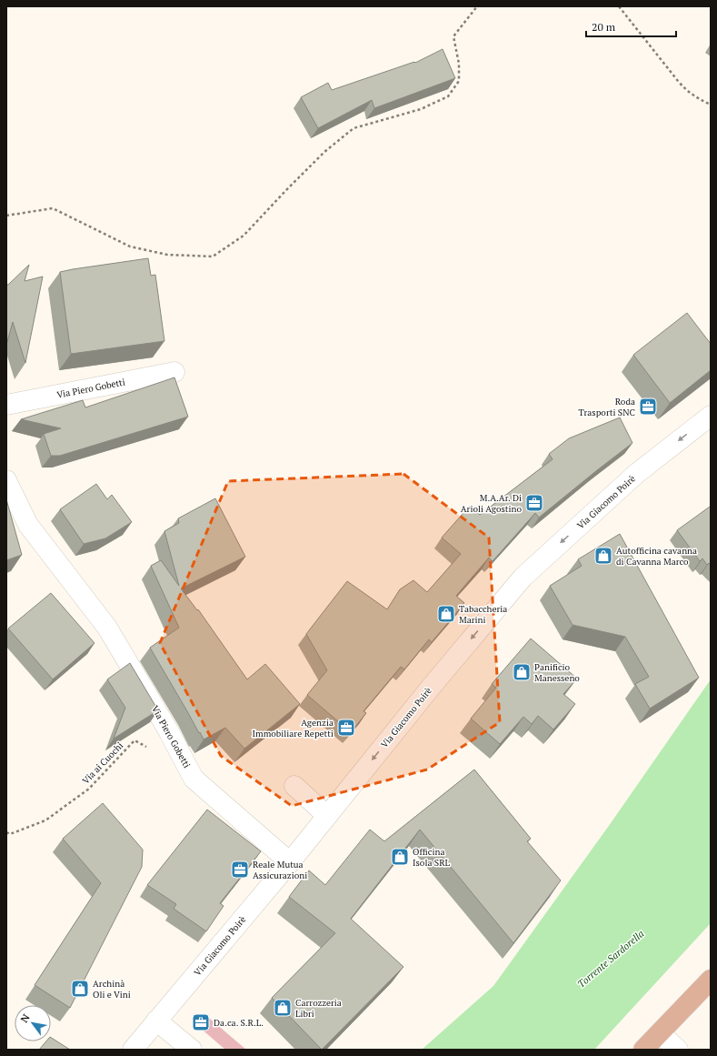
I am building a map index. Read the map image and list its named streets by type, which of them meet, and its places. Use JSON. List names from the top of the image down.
{
  "streets": {
    "street": ["Via Piero Gobetti", "Via Giacomo Poirè"],
    "path": ["Via ai Cuochi"]
  },
  "crossings": [
    ["Via Piero Gobetti", "Via Giacomo Poirè"]
  ],
  "one_way": ["Via Giacomo Poirè"],
  "water": ["Torrente Sardorella"],
  "places": {
    "office": [
      "Roda Trasporti SNC",
      "M.A.Ar. Di Arioli Agostino",
      "Agenzia Immobiliare Repetti",
      "Reale Mutua Assicurazioni",
      "Da.ca. S.R.L."
    ],
    "shop": [
      "Autofficina cavanna di Cavanna Marco",
      "Tabaccheria Marini",
      "Panificio Manesseno",
      "Officina Isola SRL",
      "Archinà Oli e Vini",
      "Carrozzeria Libri"
    ]
  },
  "scale_bar": "20 m",
  "north": "top left"
}
